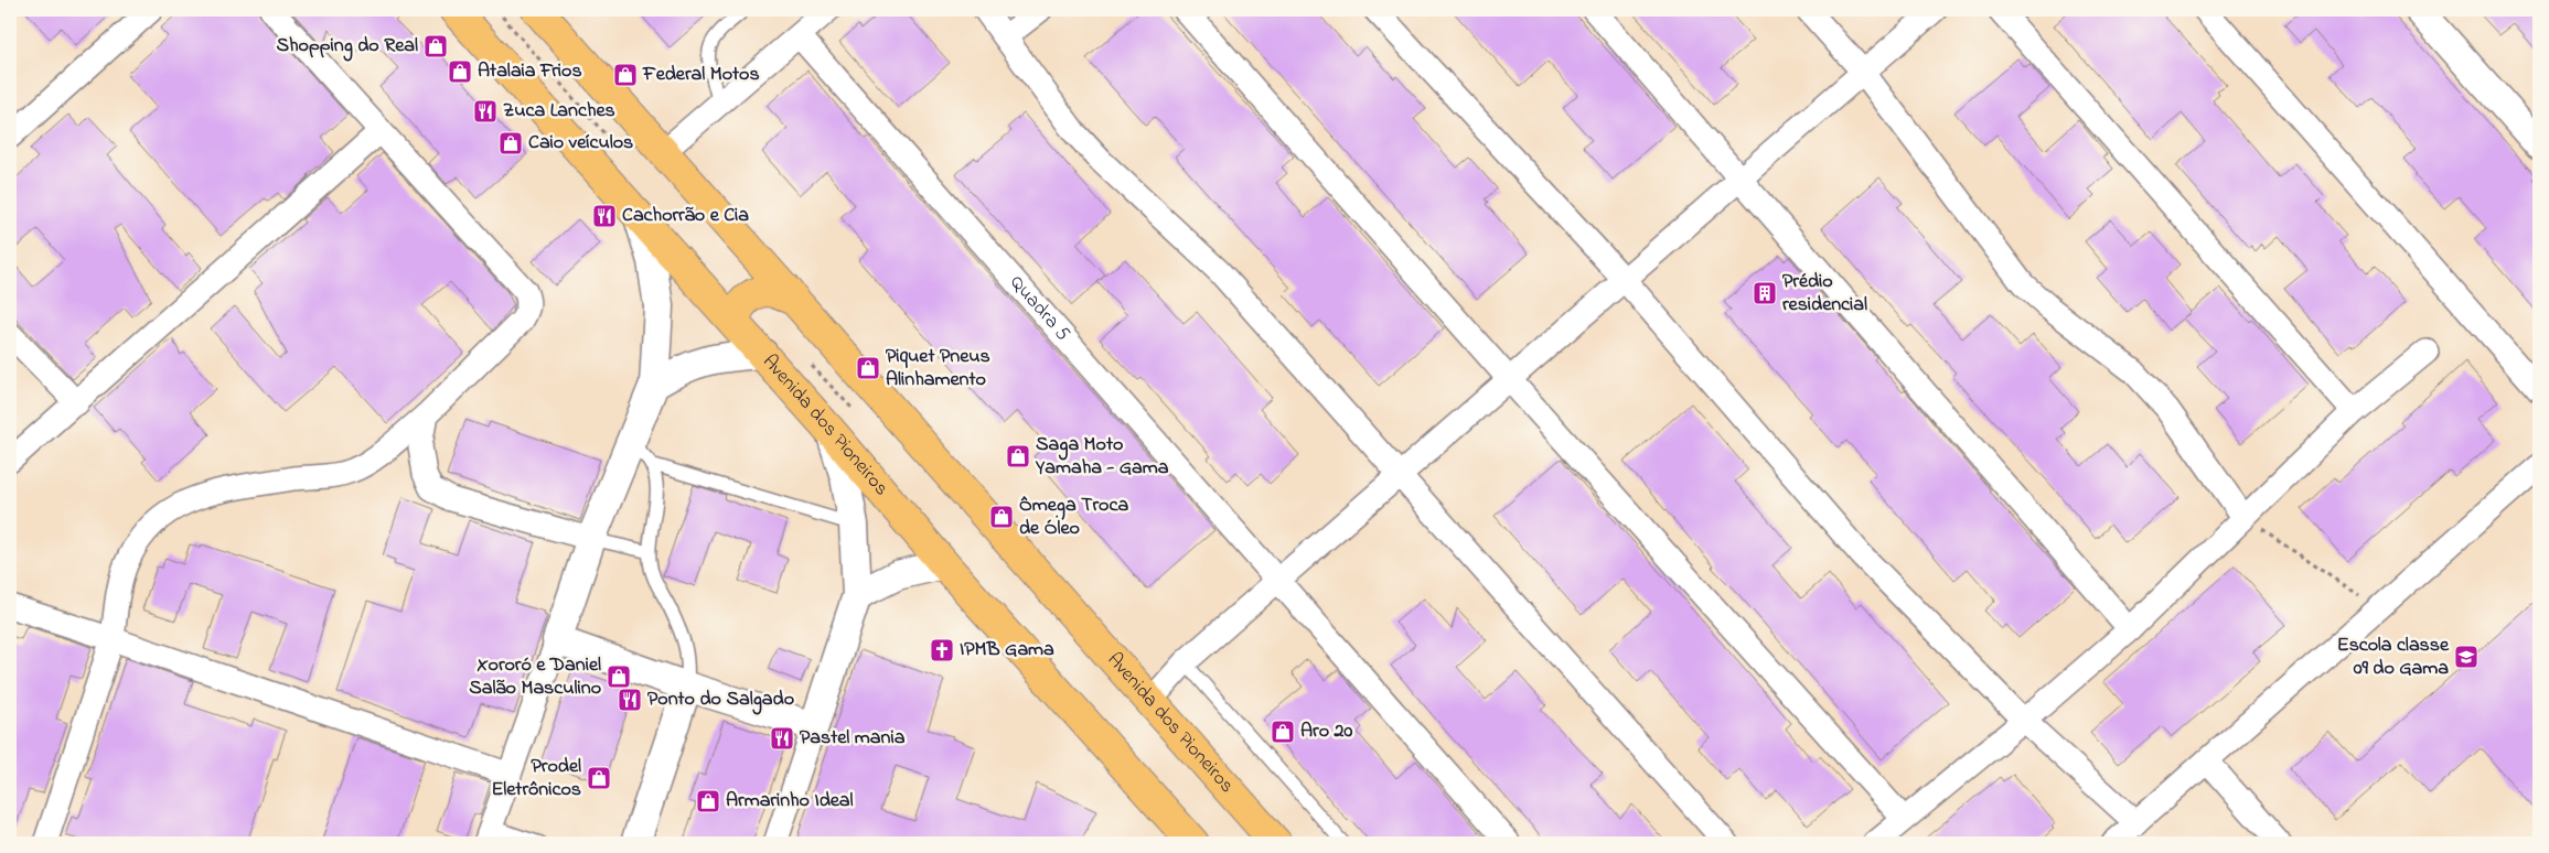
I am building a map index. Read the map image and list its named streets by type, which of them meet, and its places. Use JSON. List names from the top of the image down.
{
  "streets": {
    "main road": ["Avenida dos Pioneiros"],
    "street": ["Quadra 5"]
  },
  "places": {
    "shop": [
      "Shopping do Real",
      "Atalaia Frios",
      "Federal Motos",
      "Caio veículos",
      "Piquet Pneus Alinhamento",
      "Saga Moto Yamaha - Gama",
      "Ômega Troca de Óleo",
      "Xororó e Daniel Salão Masculino",
      "Aro 20",
      "Prodel Eletrônicos",
      "Armarinho Ideal"
    ],
    "restaurant": [
      "Zuca Lanches",
      "Cachorrão e Cia",
      "Ponto do Salgado",
      "Pastel mania"
    ],
    "building": ["Prédio residencial"],
    "church": ["IPMB Gama"],
    "school or university": ["Escola classe 09 do Gama"]
  }
}
